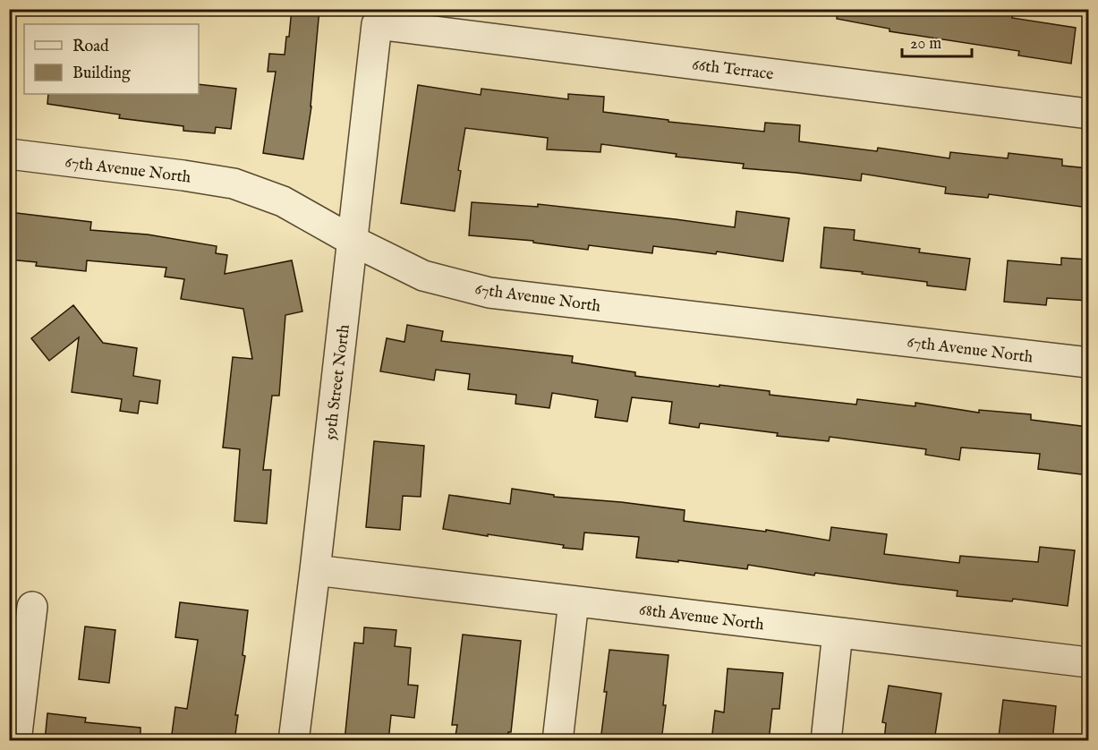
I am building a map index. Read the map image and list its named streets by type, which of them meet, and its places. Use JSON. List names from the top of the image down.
{
  "streets": {
    "street": [
      "66th Terrace",
      "67th Avenue North",
      "59th Street North",
      "68th Avenue North"
    ]
  },
  "crossings": [
    ["66th Terrace", "59th Street North"],
    ["67th Avenue North", "59th Street North"],
    ["59th Street North", "68th Avenue North"]
  ],
  "legend": ["Road", "Building"],
  "scale_bar": "20 m"
}
